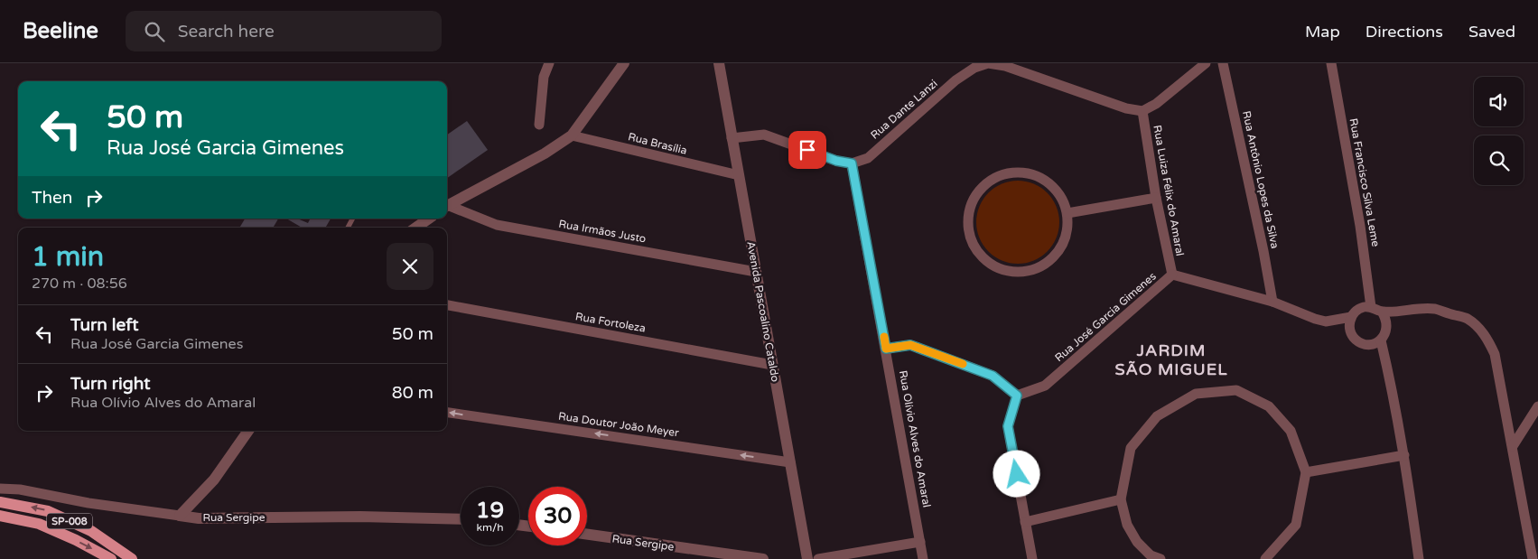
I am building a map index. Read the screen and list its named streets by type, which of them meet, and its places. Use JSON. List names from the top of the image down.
{
  "streets": {
    "main road": ["SP-008"],
    "street": [
      "Rua Dante Lanzi",
      "Rua Brasília",
      "Rua Antônio Lopes da Silva",
      "Rua Francisco Silva Leme",
      "Rua Luiza Félix do Amaral",
      "Rua Irmãos Justo",
      "Avenida Pascoalino Cataldo",
      "Rua José Garcia Gimenes",
      "Rua Fortoleza",
      "Rua Doutor João Meyer",
      "Rua Olívio Alves do Amaral",
      "Rua Sergipe"
    ]
  },
  "crossings": [
    ["Rua Dante Lanzi", "Rua Luiza Félix do Amaral"],
    ["Rua Dante Lanzi", "Rua Olívio Alves do Amaral"],
    ["Rua Brasília", "Avenida Pascoalino Cataldo"],
    ["Rua Antônio Lopes da Silva", "Rua José Garcia Gimenes"],
    ["Rua Francisco Silva Leme", "Rua José Garcia Gimenes"],
    ["Rua Luiza Félix do Amaral", "Rua José Garcia Gimenes"],
    ["Rua Irmãos Justo", "Avenida Pascoalino Cataldo"],
    ["Avenida Pascoalino Cataldo", "Rua Fortoleza"],
    ["Avenida Pascoalino Cataldo", "Rua Doutor João Meyer"]
  ],
  "one_way": ["Rua Doutor João Meyer"],
  "districts": ["JARDIM SÃO MIGUEL"],
  "page": {
    "header": "Beeline",
    "search": "Search here",
    "nav": ["Map", "Directions", "Saved"],
    "turn": ["50 m", "Rua José Garcia Gimenes"],
    "then": "Then",
    "heading": ["1 min", "270 m · 08:56"],
    "list": [
      {
        "name": "Turn left",
        "note": "Rua José Garcia Gimenes",
        "value": "50 m"
      },
      {
        "name": "Turn right",
        "note": "Rua Olívio Alves do Amaral",
        "value": "80 m"
      }
    ],
    "speed": "19 km/h",
    "limit": "30"
  }
}
